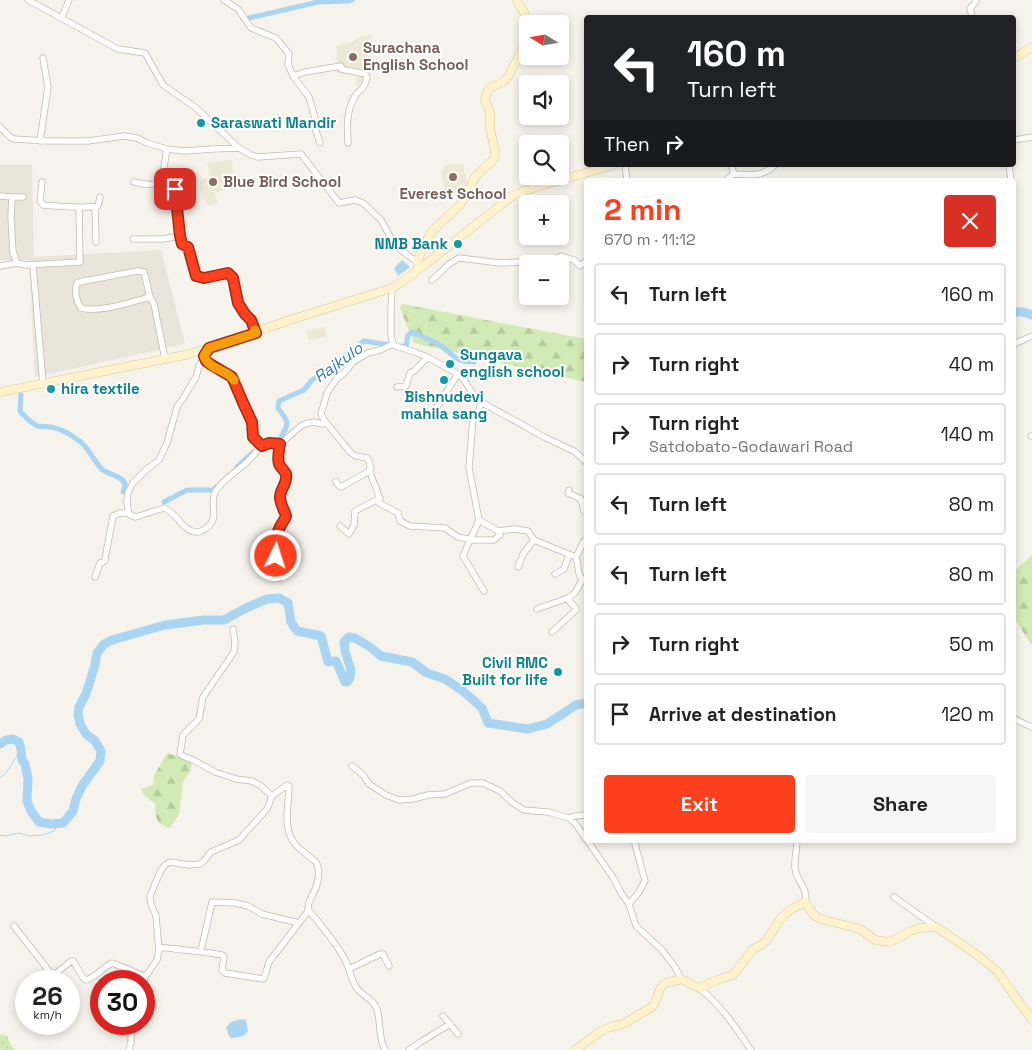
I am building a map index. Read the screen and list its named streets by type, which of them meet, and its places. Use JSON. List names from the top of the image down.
{
  "water": ["Rajkulo"],
  "places": [
    "Surachana English School",
    "Saraswati Mandir",
    "Everest School",
    "Blue Bird School",
    "NMB Bank",
    "Sungava english school",
    "Bishnudevi mahila sang",
    "hira textile",
    "Civil RMC Built for life"
  ],
  "north": "left",
  "page": {
    "map_buttons": ["+", "−"],
    "turn": ["160 m", "Turn left"],
    "then": "Then",
    "heading": ["2 min", "670 m · 11:12"],
    "list": [
      {
        "name": "Turn left",
        "value": "160 m"
      },
      {
        "name": "Turn right",
        "value": "40 m"
      },
      {
        "name": "Turn right",
        "note": "Satdobato-Godawari Road",
        "value": "140 m"
      },
      {
        "name": "Turn left",
        "value": "80 m"
      },
      {
        "name": "Turn left",
        "value": "80 m"
      },
      {
        "name": "Turn right",
        "value": "50 m"
      },
      {
        "name": "Arrive at destination",
        "value": "120 m"
      }
    ],
    "buttons": ["Exit", "Share"],
    "speed": "26 km/h",
    "limit": "30"
  }
}
